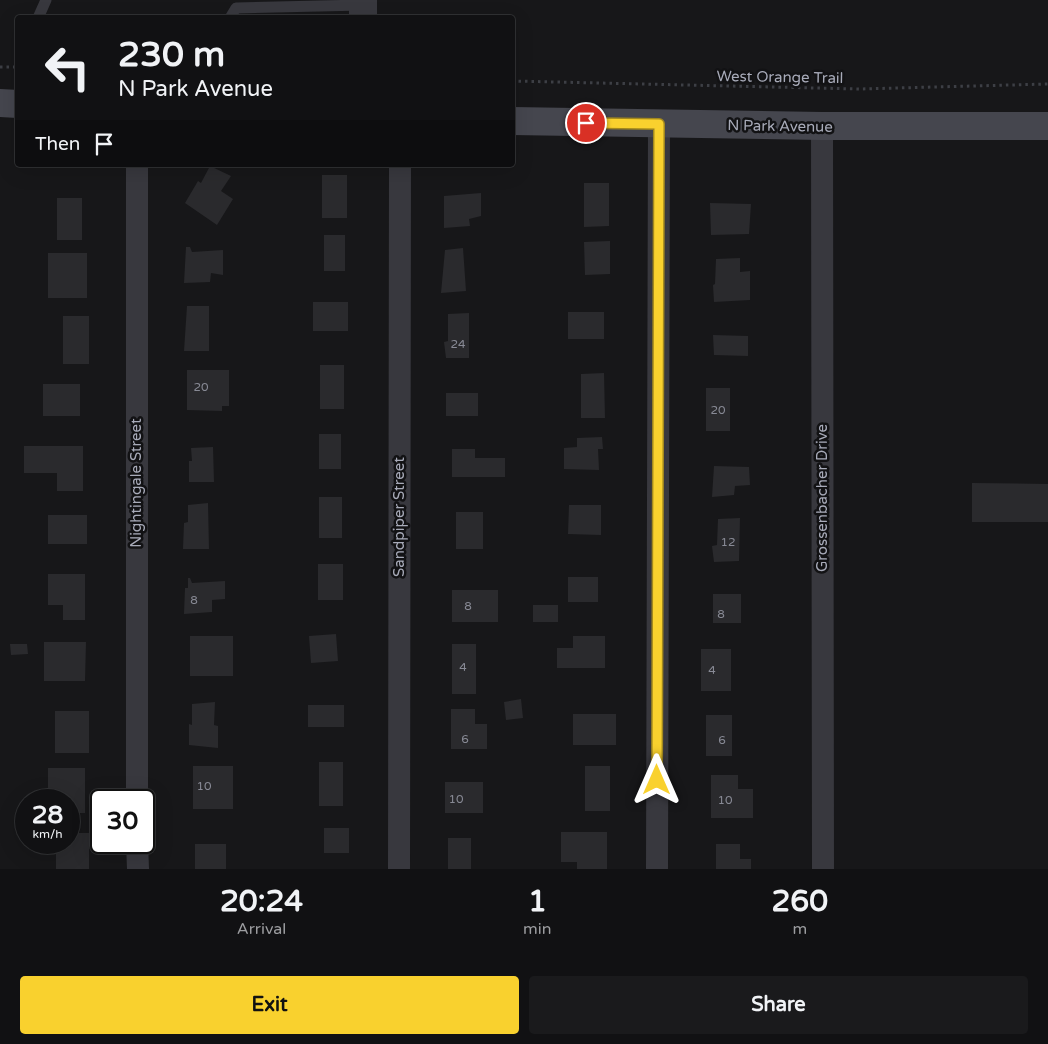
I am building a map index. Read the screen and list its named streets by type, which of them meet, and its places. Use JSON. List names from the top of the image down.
{
  "streets": {
    "main road": ["N Park Avenue"],
    "street": ["Nightingale Street", "Grossenbacher Drive", "Sandpiper Street"],
    "path": ["West Orange Trail"]
  },
  "crossings": [
    ["N Park Avenue", "Grossenbacher Drive"]
  ],
  "house_numbers": [
    "24",
    "20",
    "20",
    "12",
    "8",
    "8",
    "8",
    "4",
    "4",
    "6",
    "6",
    "10",
    "10",
    "10"
  ],
  "page": {
    "turn": ["230 m", "N Park Avenue"],
    "then": "Then",
    "speed": "28 km/h",
    "limit": "30",
    "eta": [
      "20:24",
      "Arrival",
      "1",
      "min",
      "260",
      "m"
    ],
    "buttons": ["Exit", "Share"]
  }
}
